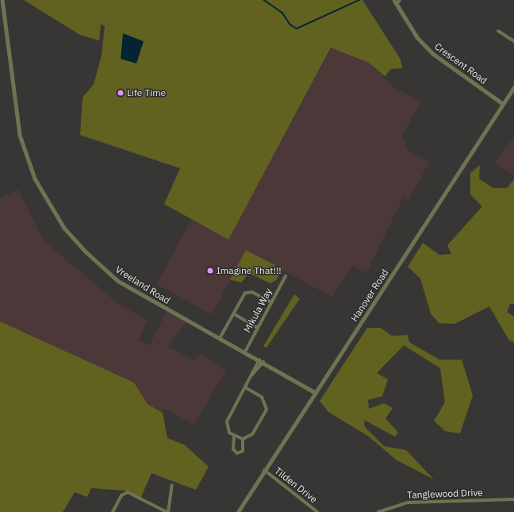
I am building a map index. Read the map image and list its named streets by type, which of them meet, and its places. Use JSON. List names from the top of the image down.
{
  "streets": {
    "street": [
      "Crescent Road",
      "Vreeland Road",
      "Hanover Road",
      "Mikula Way",
      "Tilden Drive",
      "Tanglewood Drive"
    ]
  },
  "crossings": [
    ["Crescent Road", "Hanover Road"],
    ["Vreeland Road", "Hanover Road"],
    ["Vreeland Road", "Mikula Way"],
    ["Hanover Road", "Tilden Drive"]
  ],
  "places": ["Life Time", "Imagine That!!!"]
}
